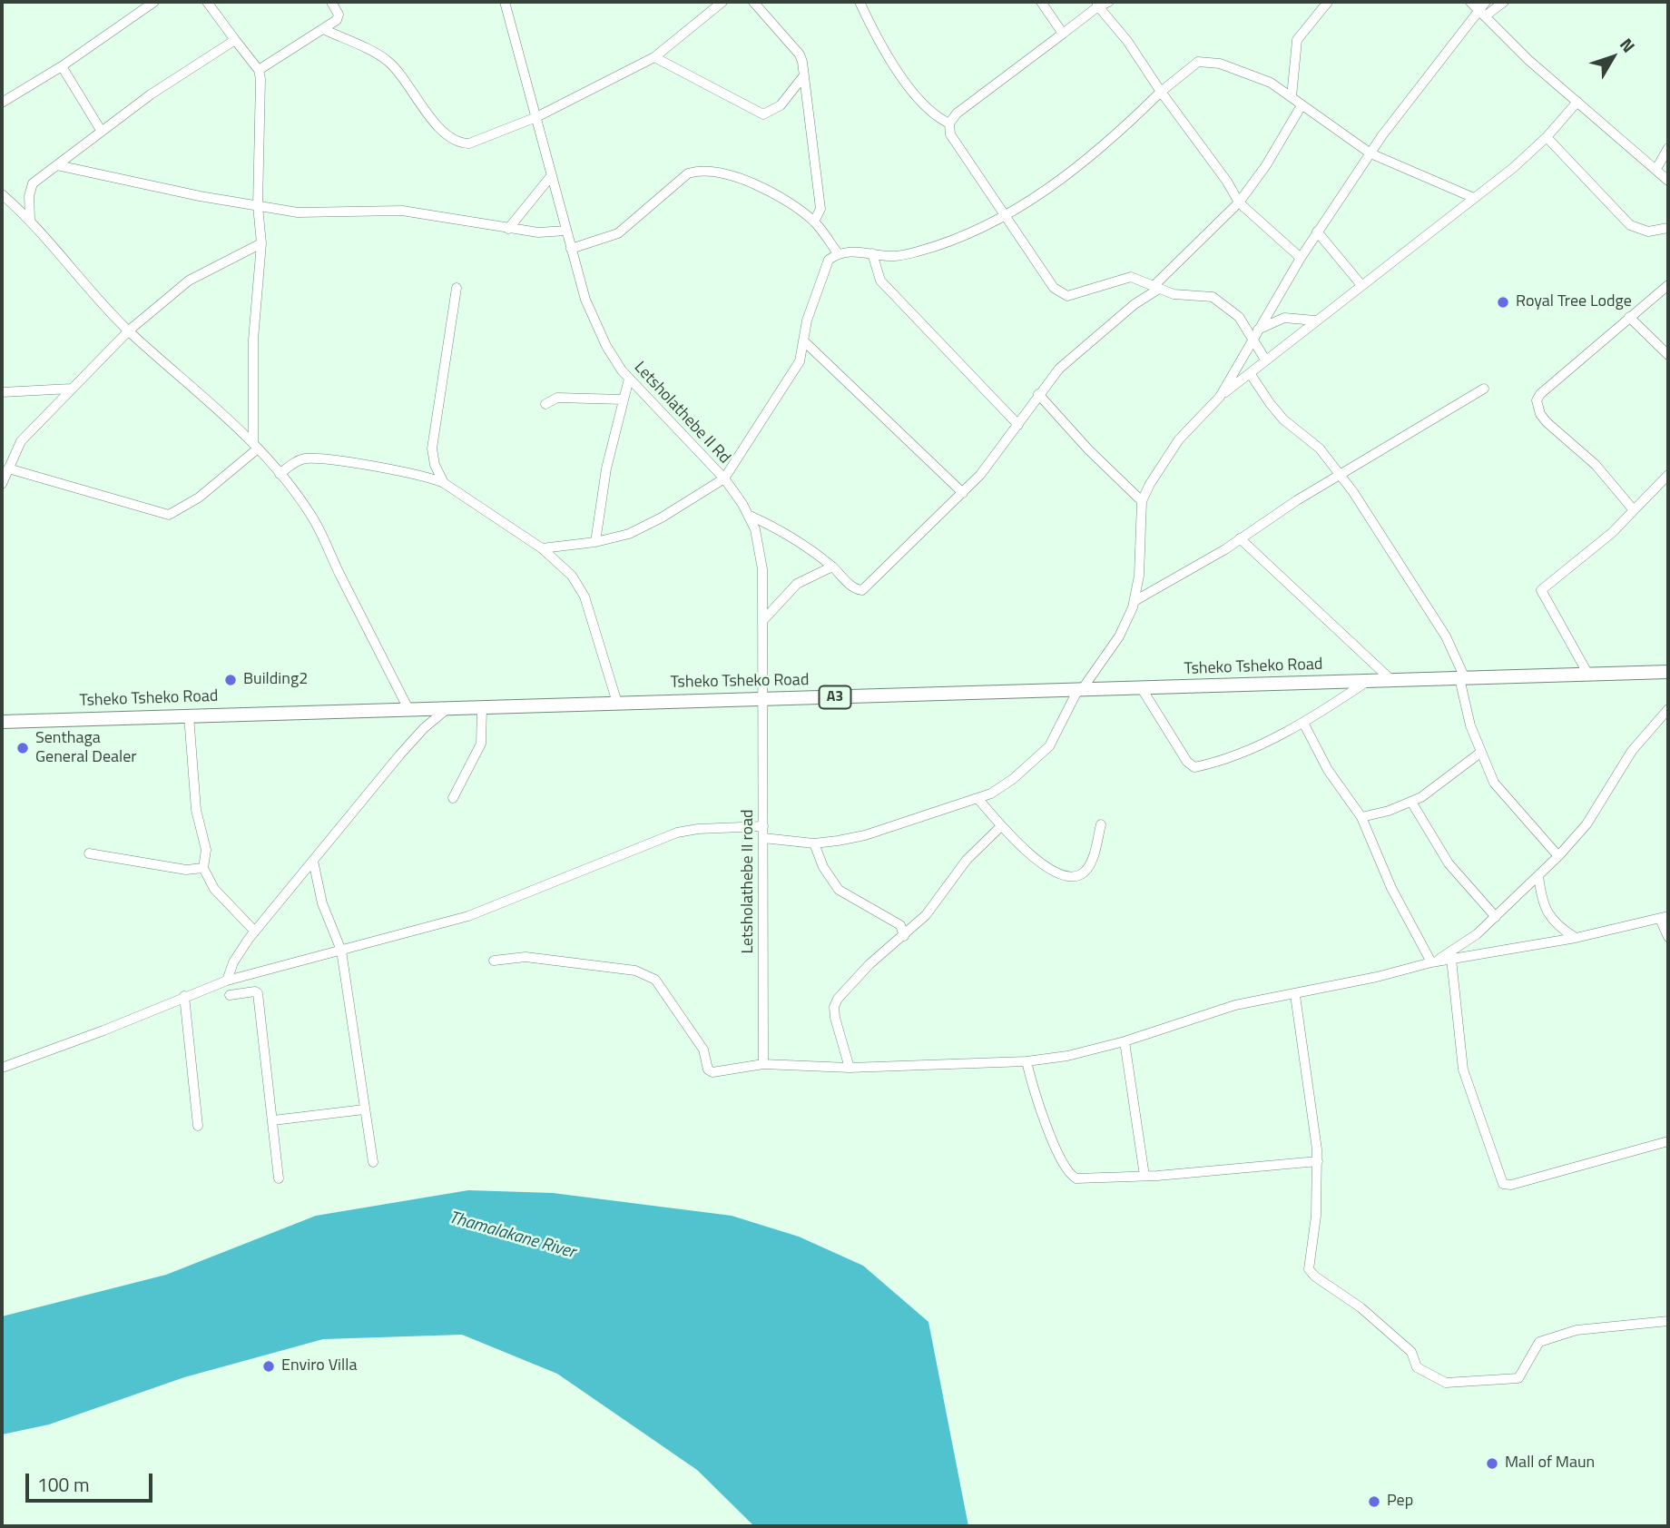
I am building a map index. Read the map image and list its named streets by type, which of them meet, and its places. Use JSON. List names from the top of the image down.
{
  "streets": {
    "highway": ["Tsheko Tsheko Road", "A3"],
    "street": ["Letsholathebe II Rd", "Letsholathebe II road"]
  },
  "crossings": [
    ["Letsholathebe II Rd", "Tsheko Tsheko Road"],
    ["Letsholathebe II Rd", "Letsholathebe II road"],
    ["Tsheko Tsheko Road", "Letsholathebe II road"]
  ],
  "water": ["Thamalakane River"],
  "places": [
    "Royal Tree Lodge",
    "Building2",
    "Senthaga General Dealer",
    "Enviro Villa",
    "Mall of Maun",
    "Pep"
  ],
  "scale_bar": "100 m",
  "north": "top right"
}
